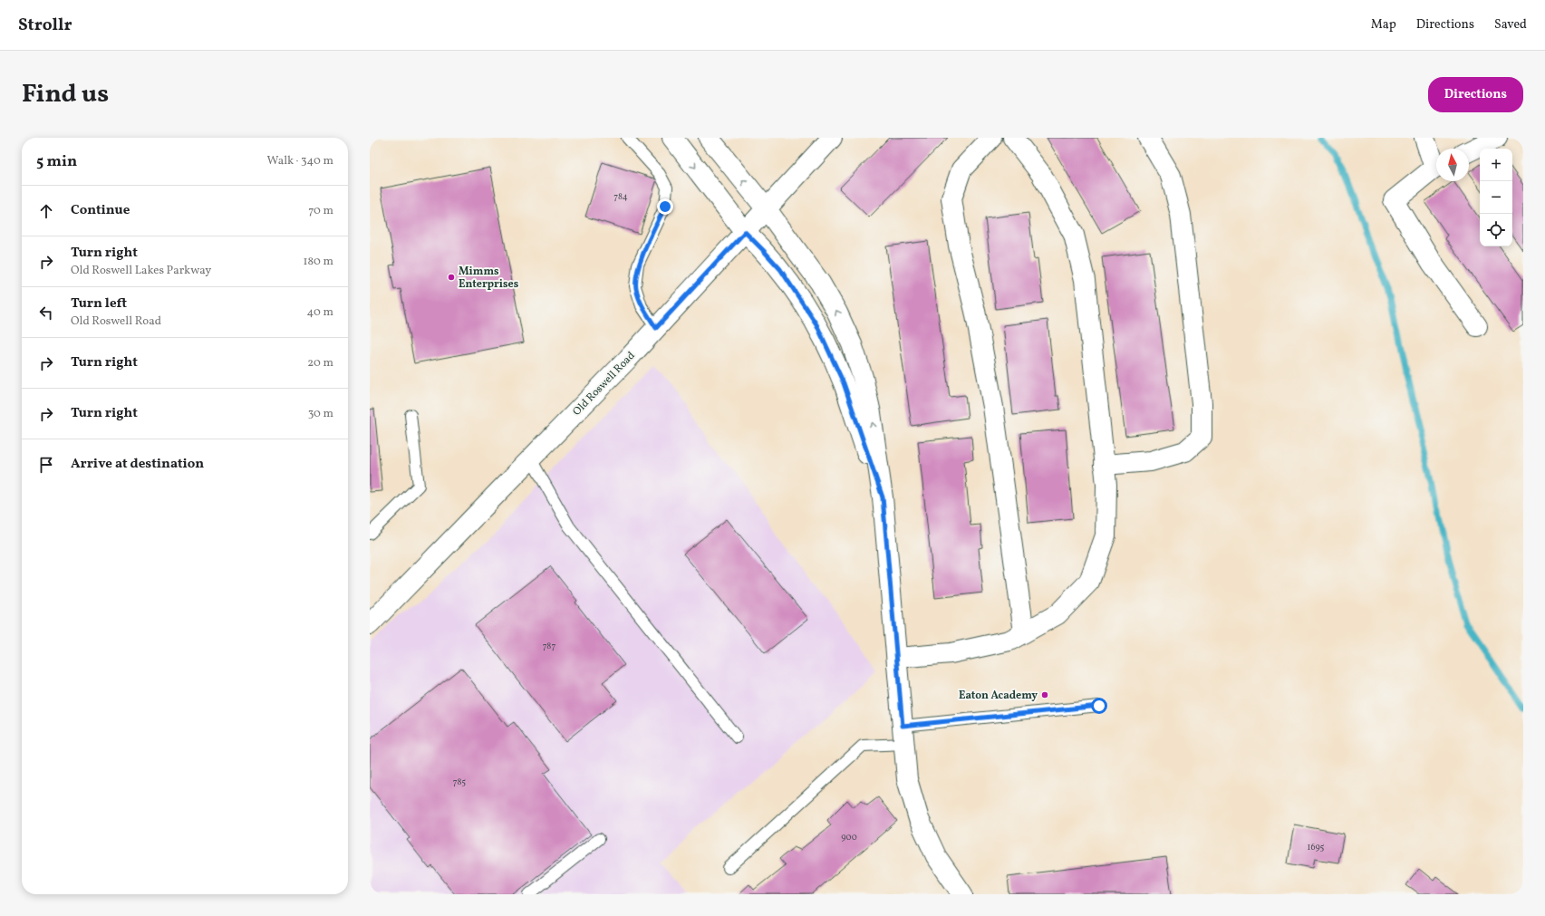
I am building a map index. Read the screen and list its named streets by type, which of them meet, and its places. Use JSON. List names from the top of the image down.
{
  "streets": {
    "street": ["Old Roswell Road"]
  },
  "places": ["Mimms Enterprises", "Eaton Academy"],
  "house_numbers": [
    "784",
    "787",
    "785",
    "900",
    "1695"
  ],
  "north": "top",
  "page": {
    "header": "Strollr",
    "nav": ["Map", "Directions", "Saved"],
    "title": "Find us",
    "buttons": "Directions",
    "heading": ["5 min", "Walk · 340 m"],
    "map_buttons": ["+", "−"],
    "list": [
      ["Continue", "70 m"],
      ["Turn right", "Old Roswell Lakes Parkway", "180 m"],
      ["Turn left", "Old Roswell Road", "40 m"],
      ["Turn right", "20 m"],
      ["Turn right", "30 m"],
      "Arrive at destination"
    ]
  }
}
